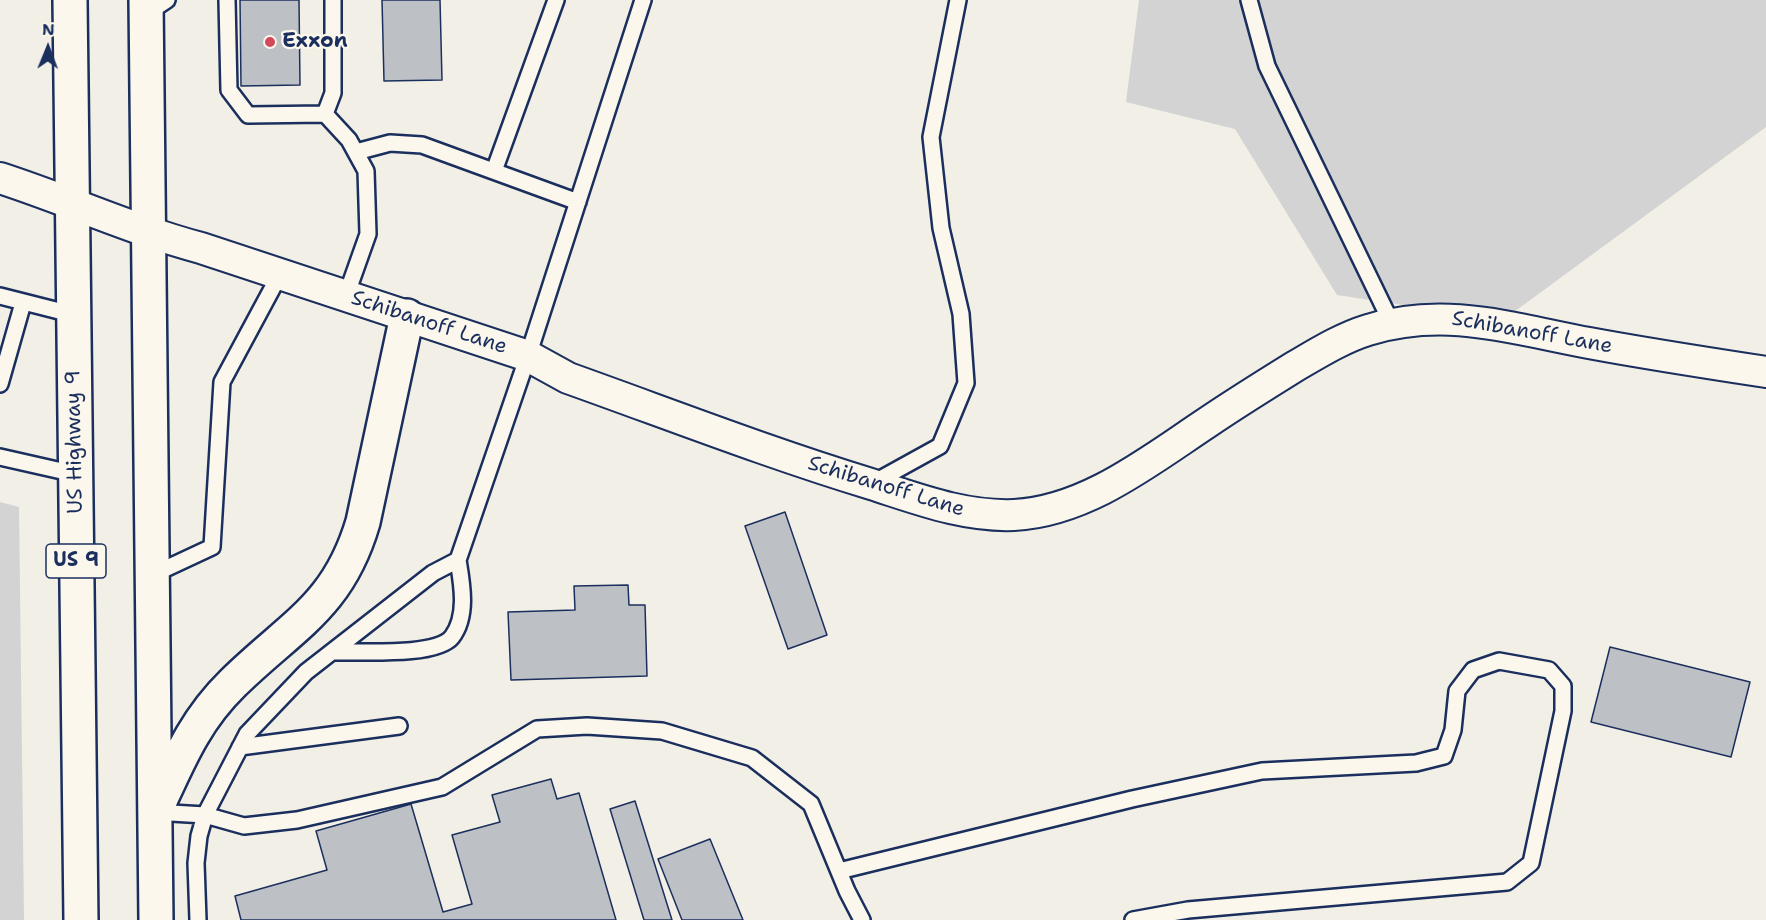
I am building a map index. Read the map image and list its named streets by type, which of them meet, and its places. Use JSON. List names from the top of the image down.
{
  "streets": {
    "highway": ["US Highway 9", "US 9"],
    "street": ["Schibanoff Lane"]
  },
  "crossings": [
    ["Schibanoff Lane", "US Highway 9"]
  ],
  "places": ["Exxon"],
  "north": "top"
}
